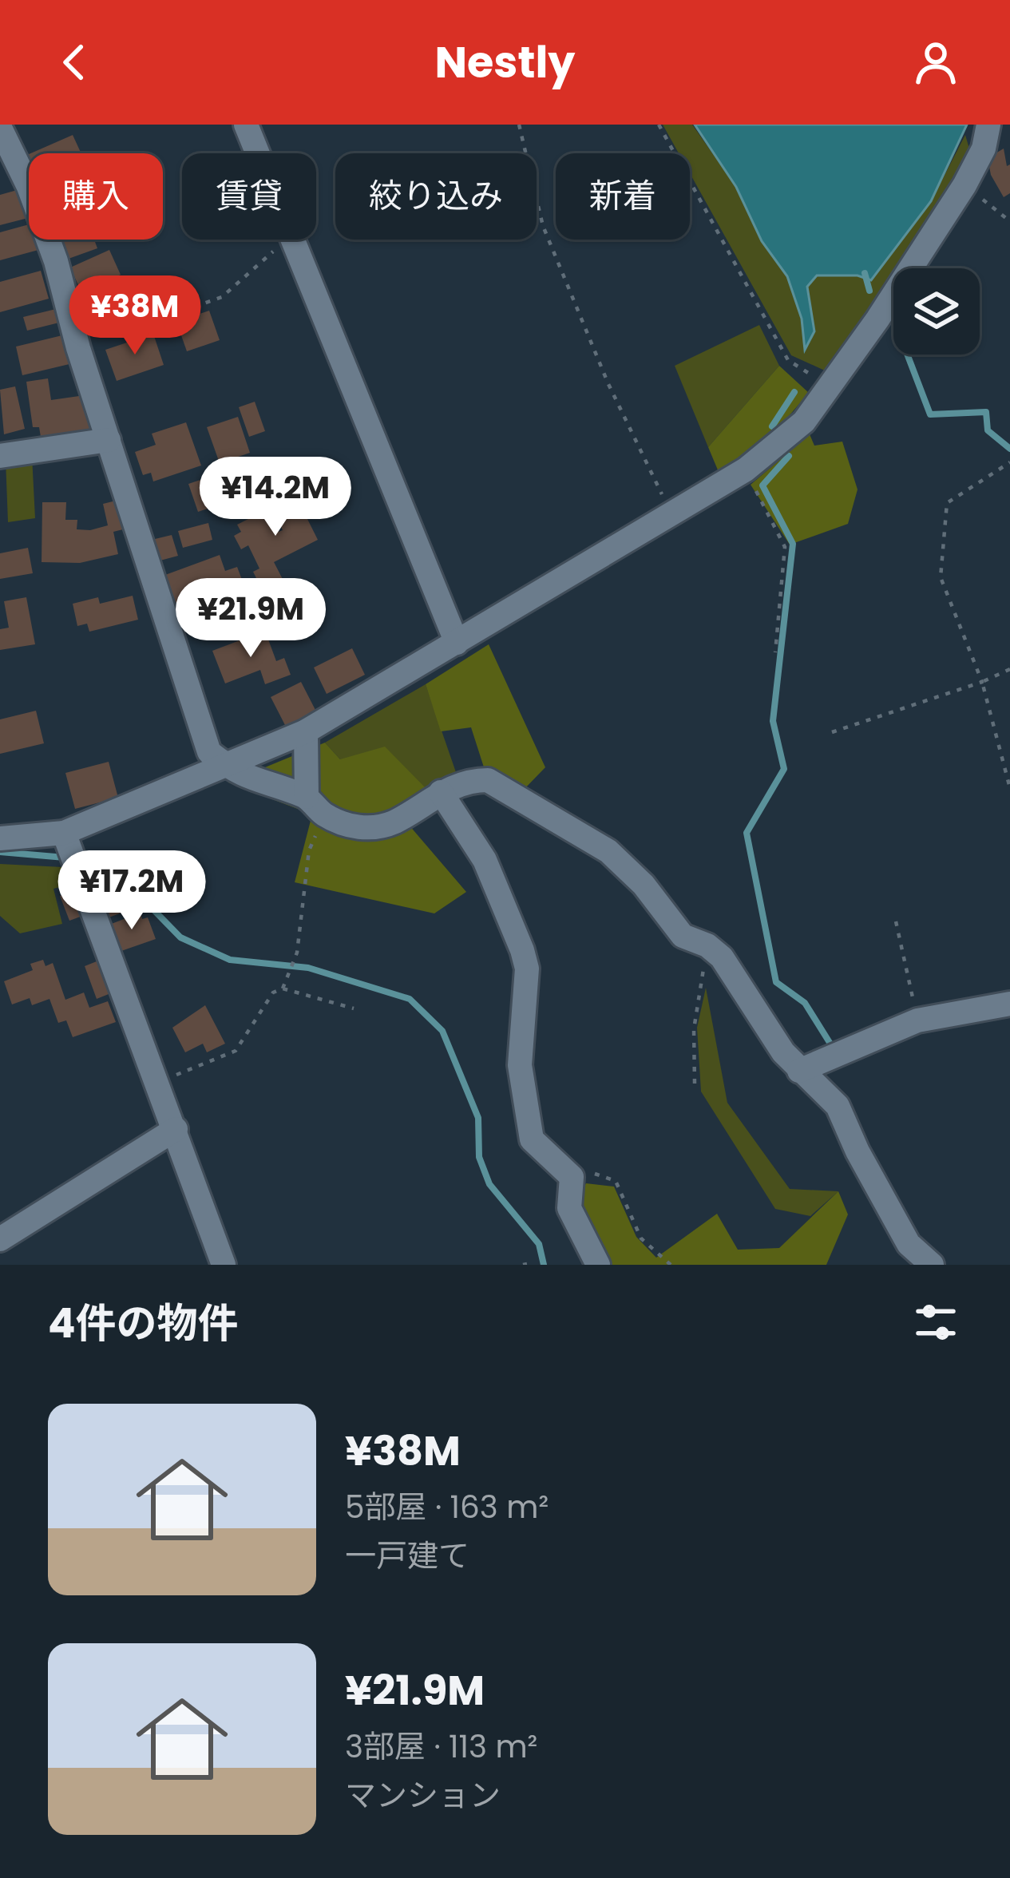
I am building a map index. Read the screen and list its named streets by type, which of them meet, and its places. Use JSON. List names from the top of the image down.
{
  "page": {
    "header": "Nestly",
    "chip": [
      "購入",
      "賃貸",
      "絞り込み",
      "新着"
    ],
    "price": [
      "¥38M",
      "¥14.2M",
      "¥21.9M",
      "¥17.2M"
    ],
    "heading": "4件の物件",
    "list": [
      {
        "name": "¥38M",
        "note": "5部屋 · 163 m² · 一戸建て"
      },
      {
        "name": "¥21.9M",
        "note": "3部屋 · 113 m² · マンション"
      }
    ]
  }
}
